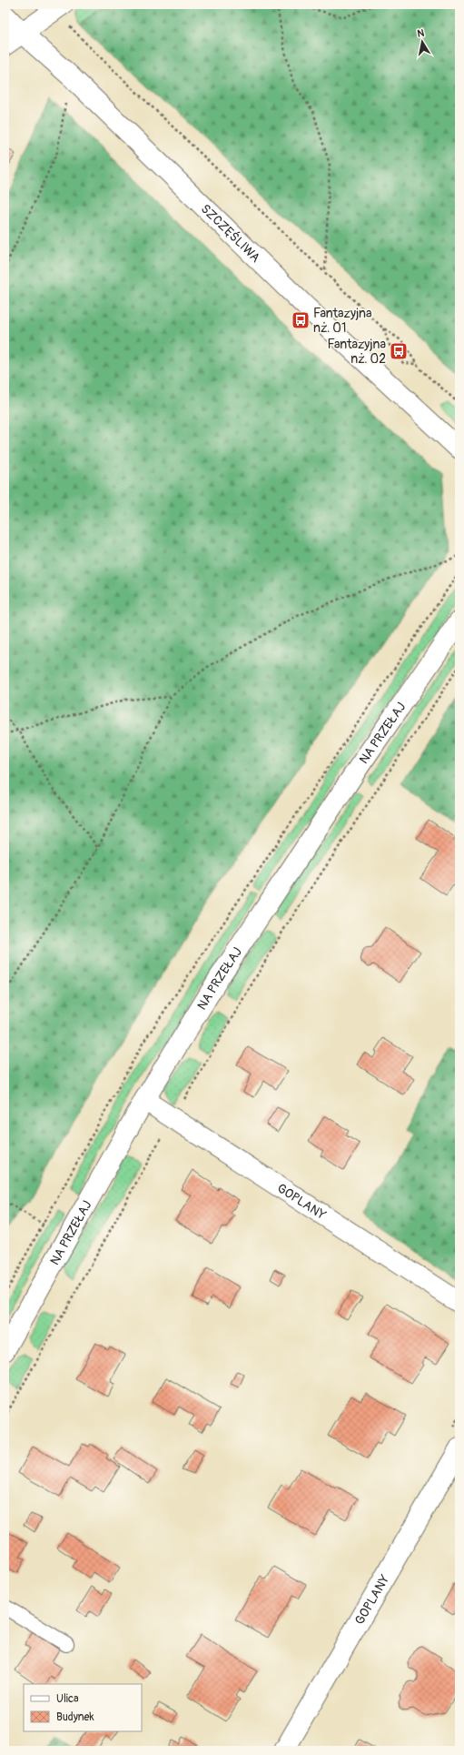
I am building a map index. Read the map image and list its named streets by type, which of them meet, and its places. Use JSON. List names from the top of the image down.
{
  "streets": {
    "street": ["SZCZĘŚLIWA", "NA PRZEŁAJ", "GOPLANY"]
  },
  "crossings": [
    ["NA PRZEŁAJ", "GOPLANY"]
  ],
  "places": {
    "bus stop": ["Fantazyjna nż. 01", "Fantazyjna nż. 02"]
  },
  "legend": ["Ulica", "Budynek"],
  "north": "top"
}
